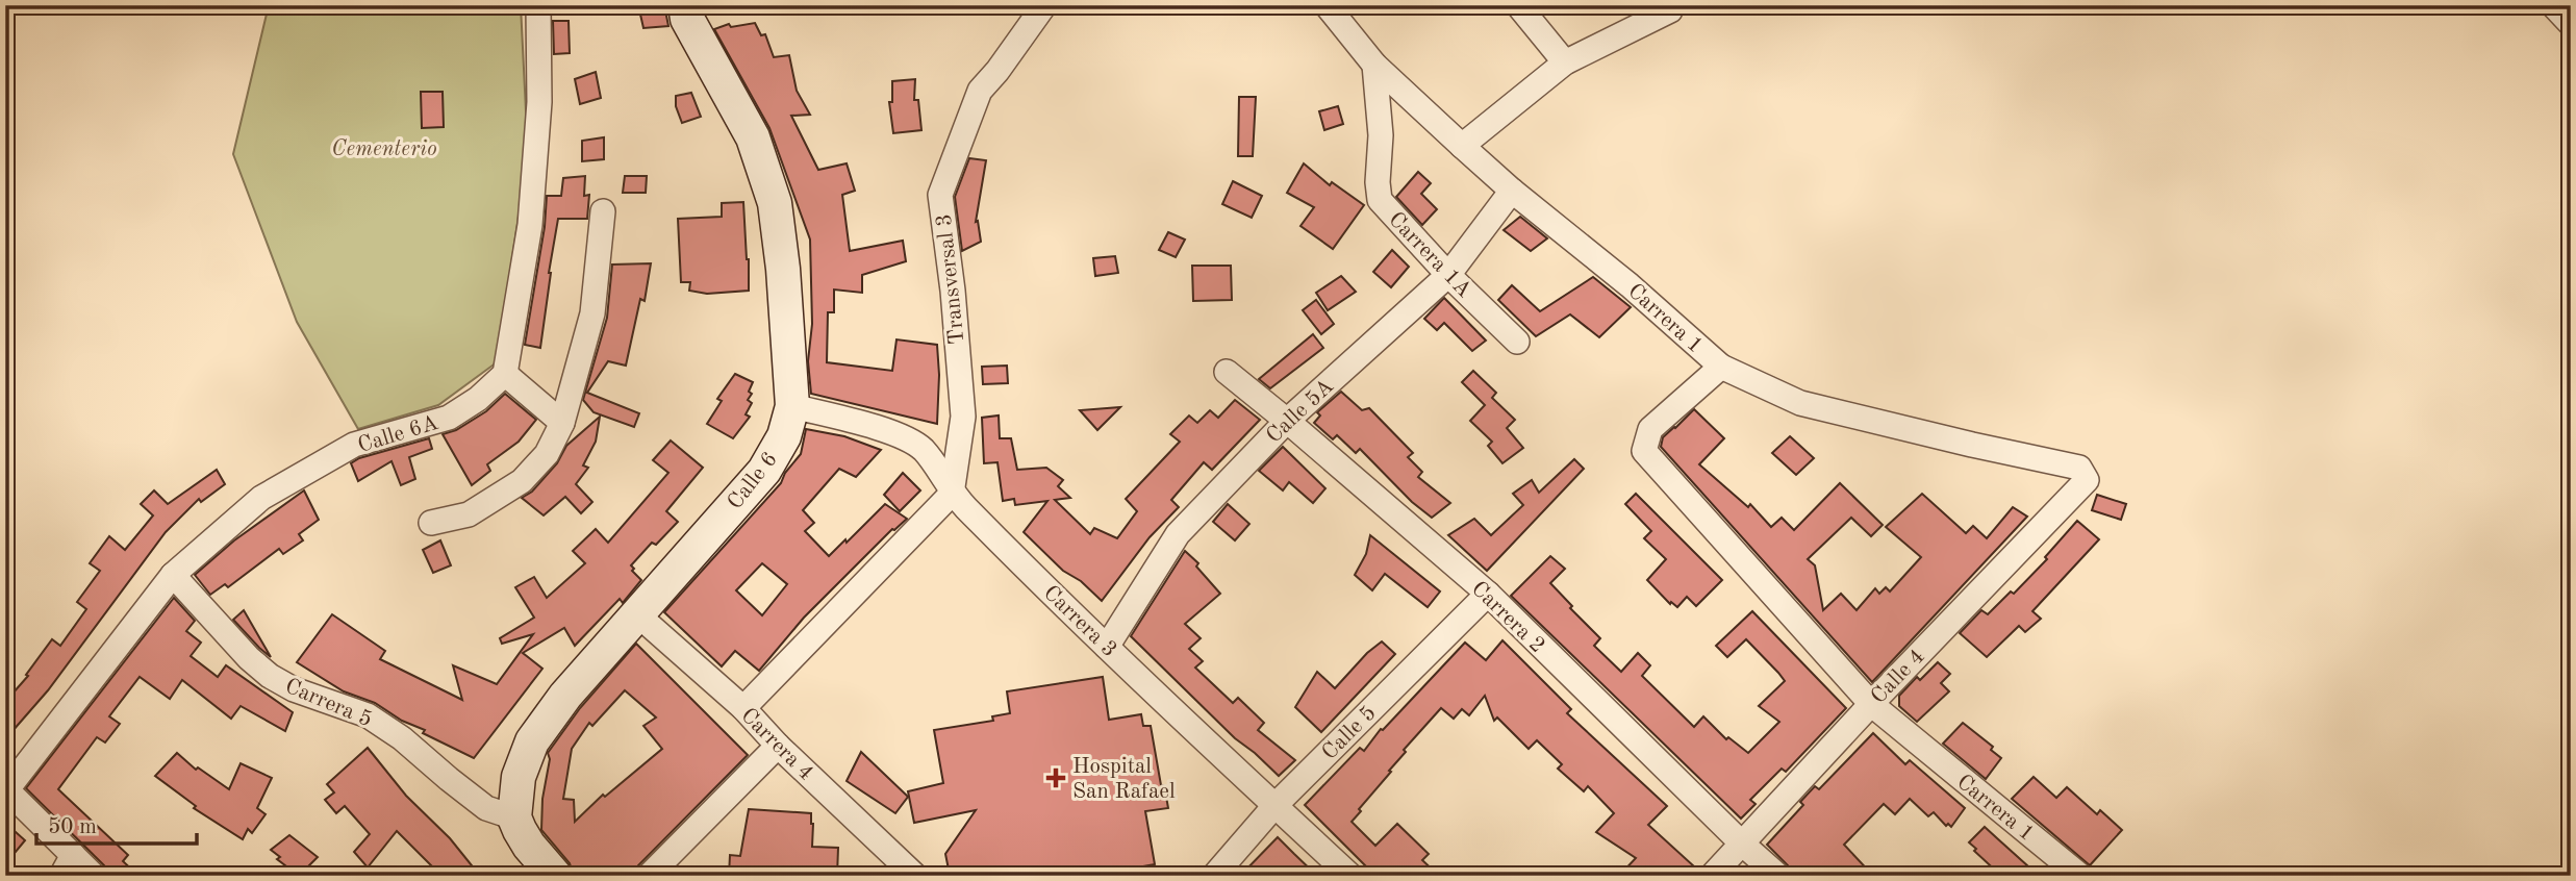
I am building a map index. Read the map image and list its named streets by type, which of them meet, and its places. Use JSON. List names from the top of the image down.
{
  "streets": {
    "main road": ["Calle 6"],
    "street": [
      "Carrera 1A",
      "Transversal 3",
      "Carrera 1",
      "Calle 5A",
      "Calle 6A",
      "Carrera 2",
      "Carrera 3",
      "Calle 4",
      "Carrera 5",
      "Calle 5",
      "Carrera 4"
    ]
  },
  "crossings": [
    ["Carrera 1A", "Carrera 1"],
    ["Carrera 1A", "Calle 5A"],
    ["Transversal 3", "Carrera 3"],
    ["Carrera 1", "Calle 5A"],
    ["Carrera 1", "Calle 4"],
    ["Calle 5A", "Carrera 2"],
    ["Calle 5A", "Carrera 3"],
    ["Calle 6A", "Carrera 5"],
    ["Calle 6", "Carrera 3"],
    ["Calle 6", "Carrera 5"],
    ["Calle 6", "Carrera 4"],
    ["Carrera 2", "Calle 4"],
    ["Carrera 2", "Calle 5"],
    ["Carrera 3", "Calle 5"]
  ],
  "parks": ["Cementerio"],
  "places": {
    "health": ["Hospital San Rafael"]
  },
  "scale_bar": "50 m"
}
